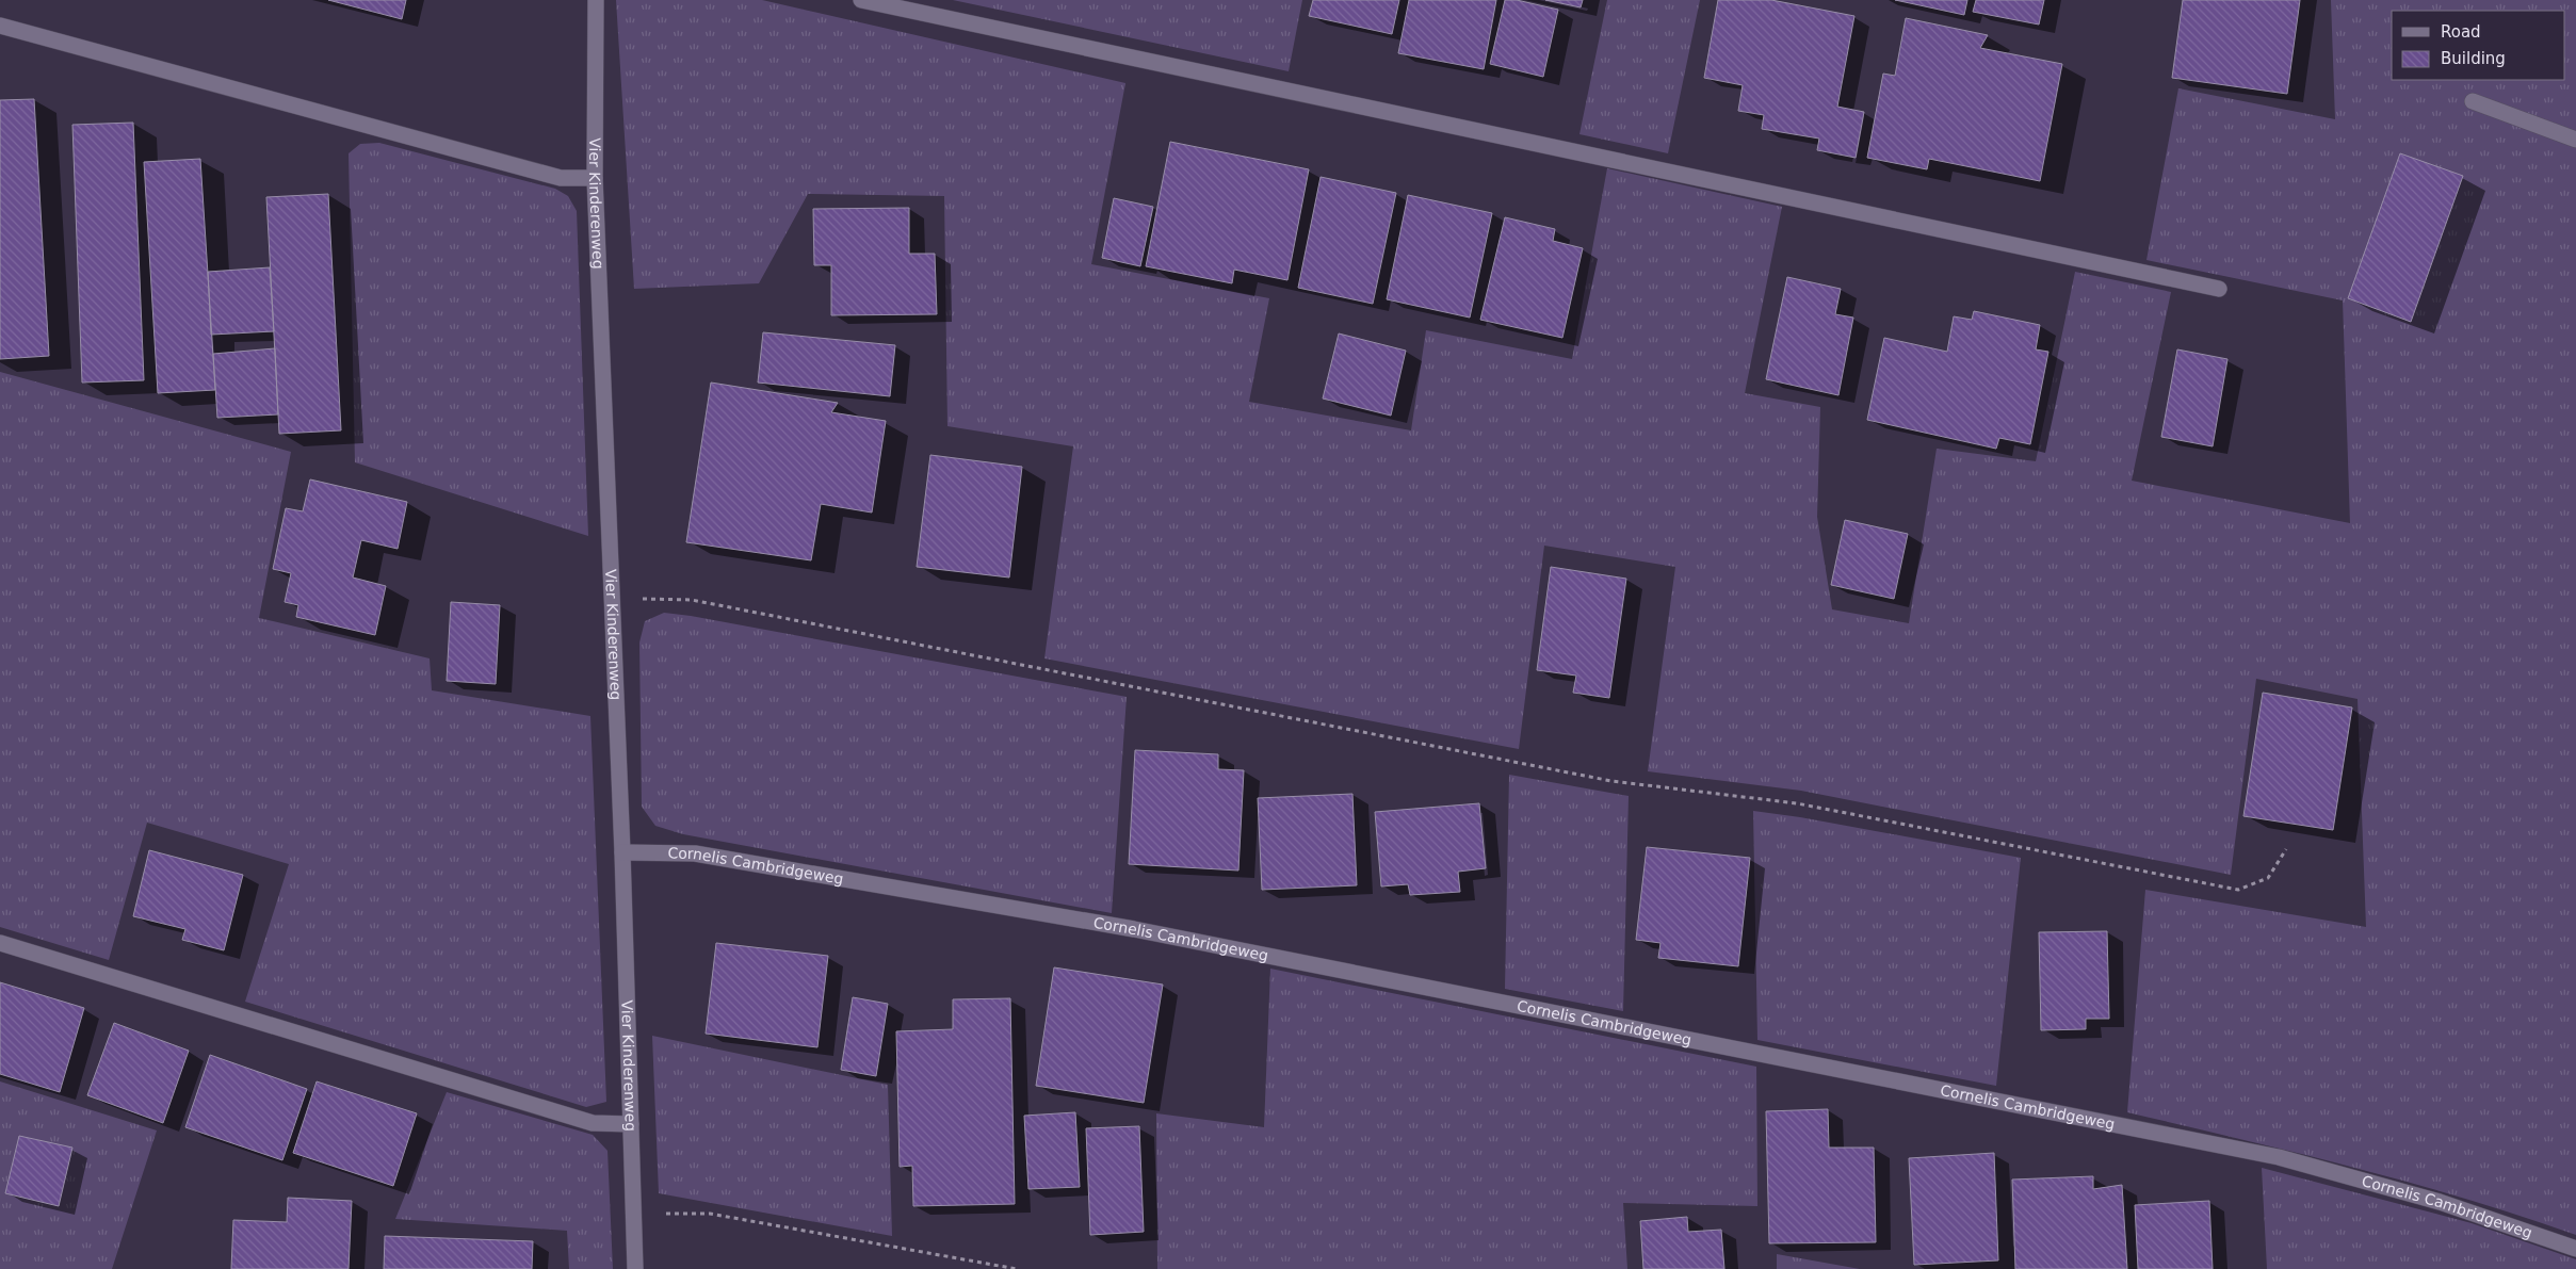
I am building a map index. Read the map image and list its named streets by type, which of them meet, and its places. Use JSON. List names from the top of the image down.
{
  "streets": {
    "street": ["Vier Kinderenweg", "Cornelis Cambridgeweg"]
  },
  "crossings": [
    ["Vier Kinderenweg", "Cornelis Cambridgeweg"]
  ],
  "legend": ["Road", "Building"]
}
